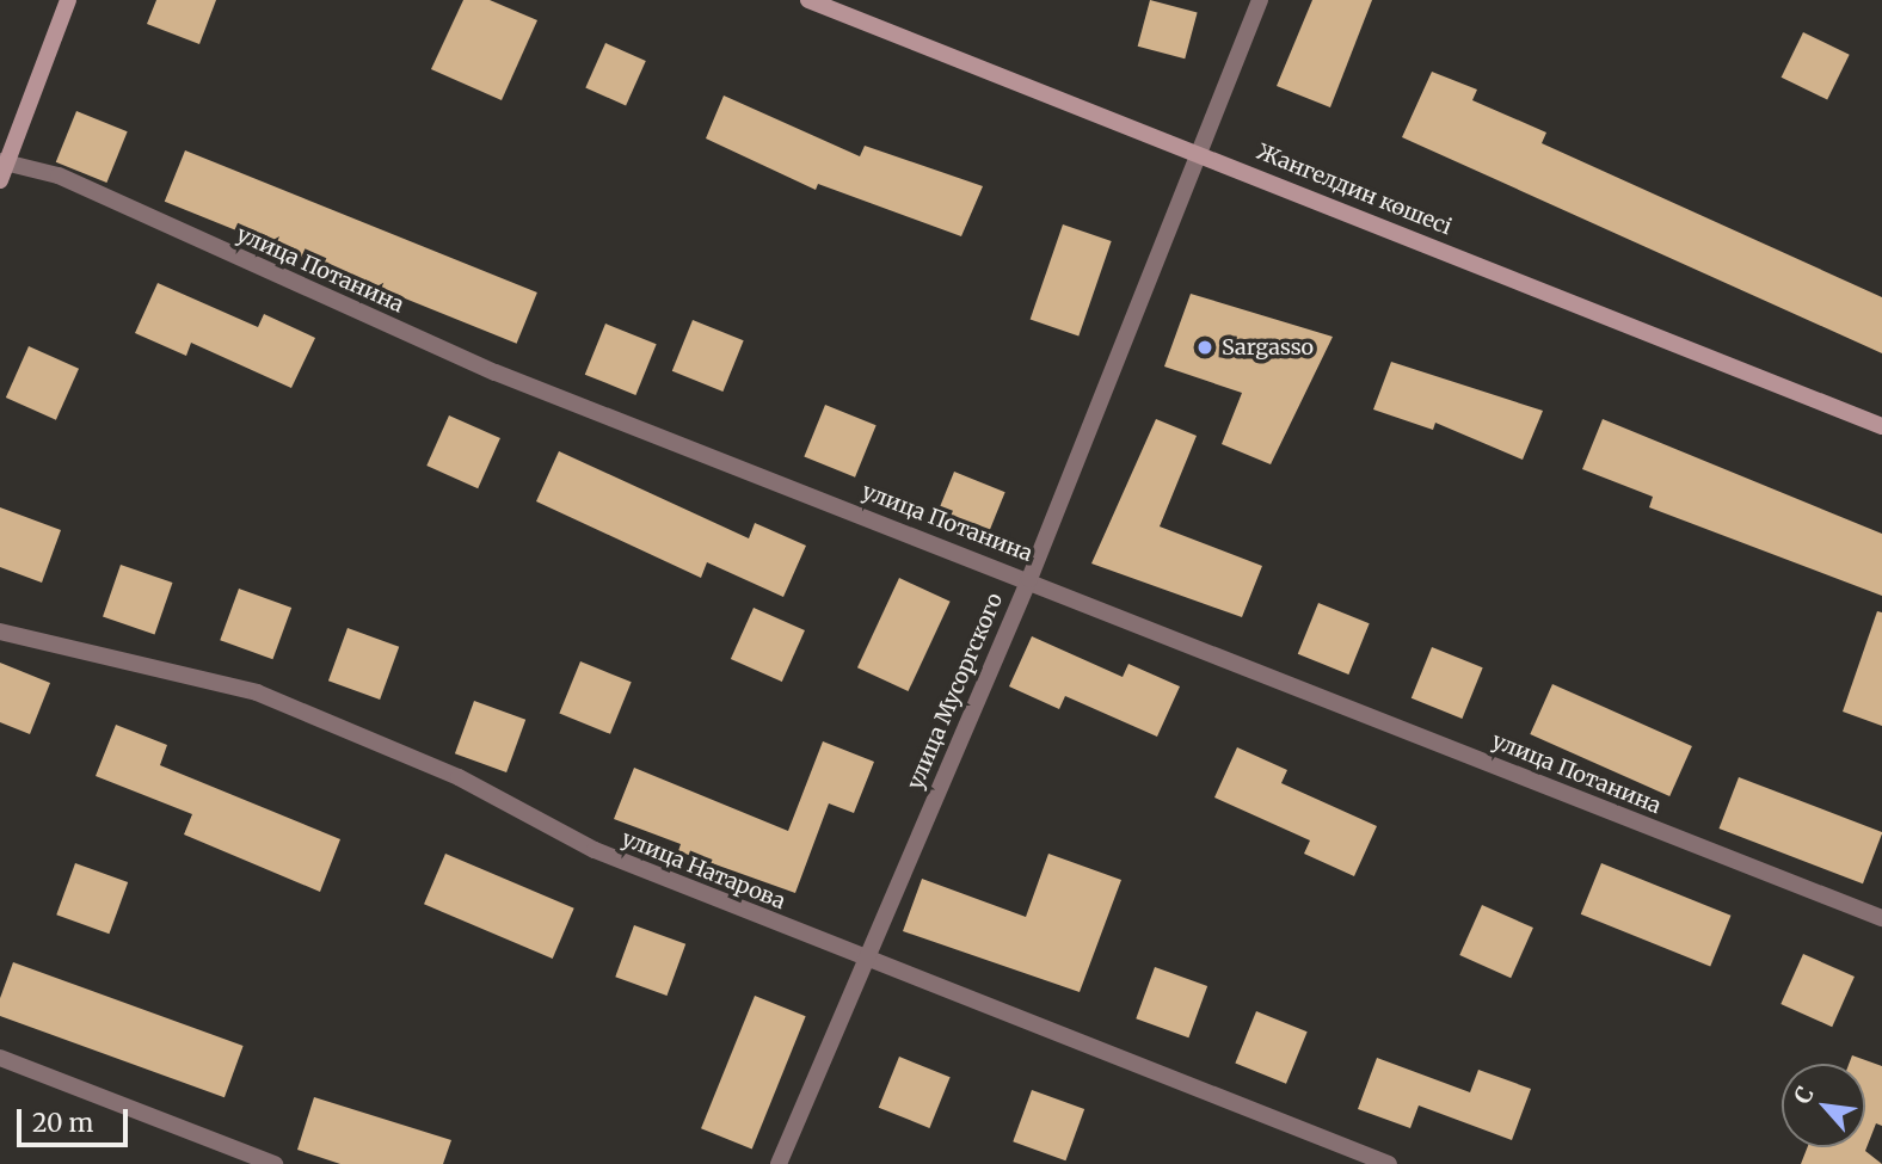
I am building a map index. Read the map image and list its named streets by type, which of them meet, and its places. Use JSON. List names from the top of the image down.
{
  "streets": {
    "main road": ["Жангелдин көшесі"],
    "street": ["улица Потанина", "улица Мусоргского", "улица Натарова"]
  },
  "crossings": [
    ["Жангелдин көшесі", "улица Мусоргского"],
    ["улица Потанина", "улица Мусоргского"],
    ["улица Мусоргского", "улица Натарова"]
  ],
  "places": ["Sargasso"],
  "scale_bar": "20 m",
  "north": "top left"
}
